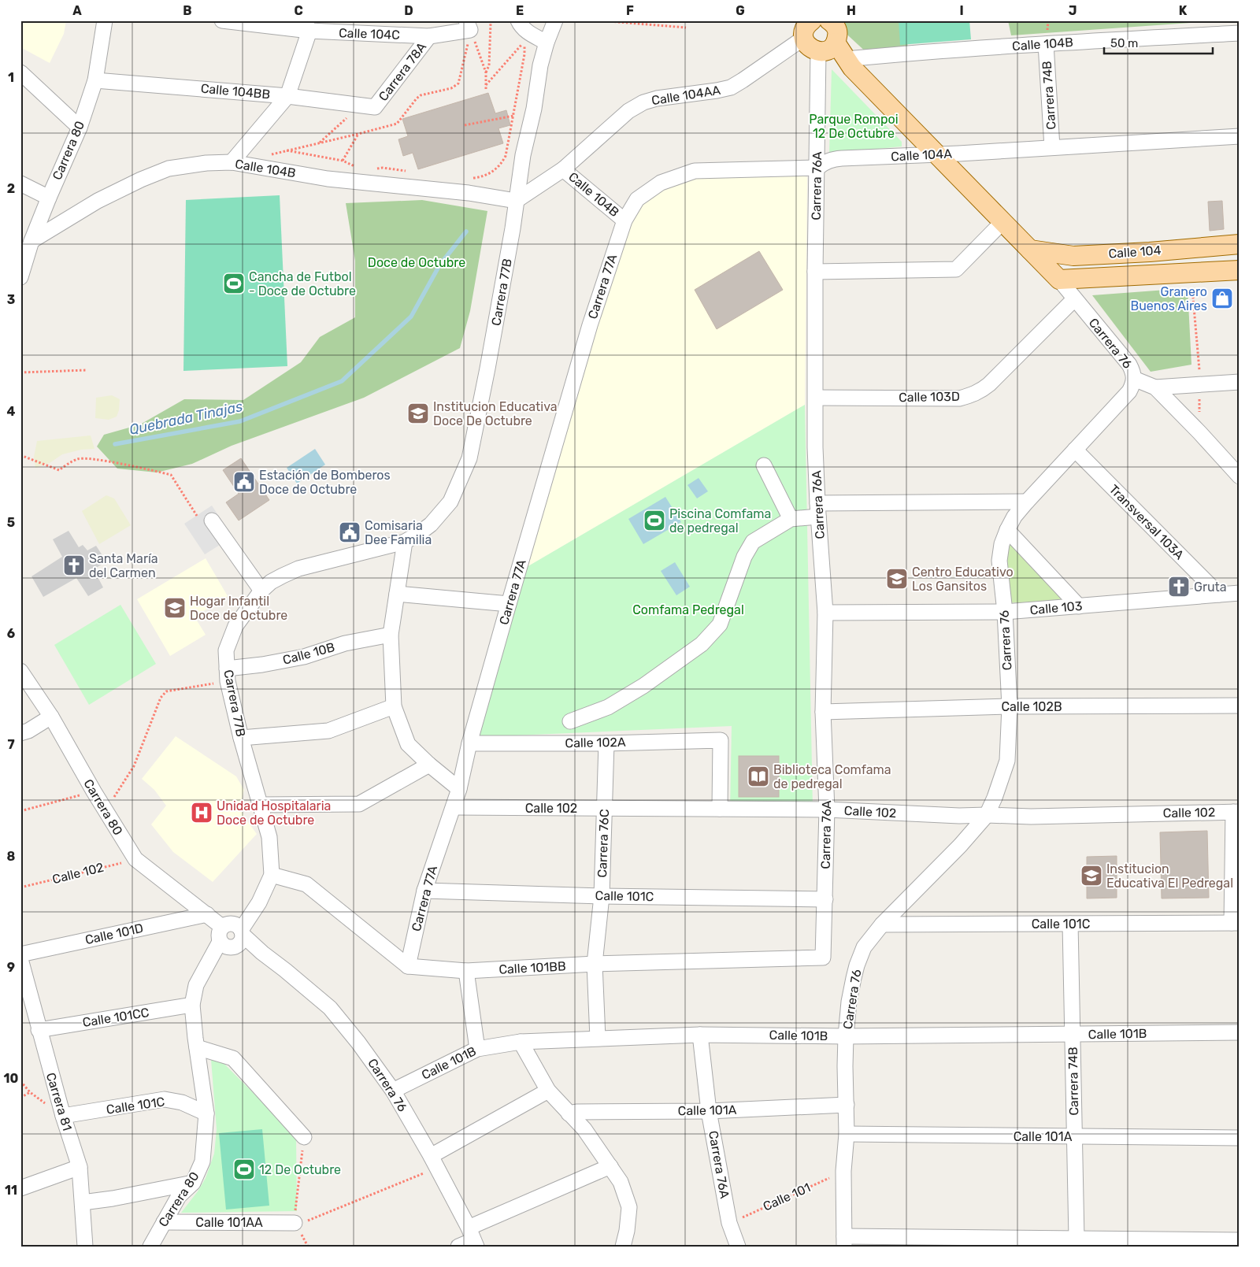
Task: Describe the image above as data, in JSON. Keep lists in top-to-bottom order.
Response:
{
  "streets": {
    "main road": ["Calle 104", "Carrera 76"],
    "street": [
      "Calle 104C",
      "Calle 104B",
      "Carrera 78A",
      "Calle 104BB",
      "Calle 104AA",
      "Carrera 74B",
      "Carrera 80",
      "Calle 104A",
      "Carrera 76A",
      "Carrera 77A",
      "Carrera 77B",
      "Calle 103D",
      "Transversal 103A",
      "Calle 103",
      "Calle 10B",
      "Calle 102B",
      "Calle 102A",
      "Calle 102",
      "Carrera 76C",
      "Calle 101C",
      "Calle 101D",
      "Calle 101BB",
      "Calle 101CC",
      "Calle 101B",
      "Carrera 81",
      "Calle 101A",
      "Calle 101AA"
    ],
    "path": ["Calle 101"]
  },
  "crossings": [
    ["Calle 104C", "Carrera 78A"],
    ["Calle 104B", "Calle 104AA"],
    ["Calle 104B", "Carrera 74B"],
    ["Calle 104B", "Carrera 80"],
    ["Calle 104B", "Calle 104A"],
    ["Calle 104B", "Carrera 77A"],
    ["Calle 104B", "Carrera 77B"],
    ["Calle 104B", "Carrera 76"],
    ["Carrera 78A", "Calle 104BB"],
    ["Calle 104BB", "Carrera 80"],
    ["Calle 104AA", "Carrera 77B"],
    ["Calle 104AA", "Carrera 76"],
    ["Carrera 74B", "Calle 104A"],
    ["Carrera 74B", "Calle 101C"],
    ["Carrera 74B", "Calle 101B"],
    ["Carrera 74B", "Calle 101A"],
    ["Carrera 80", "Carrera 77B"],
    ["Carrera 80", "Carrera 76"],
    ["Carrera 80", "Calle 102"],
    ["Carrera 80", "Calle 101C"],
    ["Carrera 80", "Calle 101D"],
    ["Carrera 80", "Calle 101CC"],
    ["Carrera 80", "Calle 101AA"],
    ["Calle 104A", "Carrera 76A"],
    ["Calle 104A", "Carrera 77A"],
    ["Calle 104A", "Carrera 76"],
    ["Carrera 76A", "Carrera 76"],
    ["Carrera 76A", "Calle 103D"],
    ["Carrera 76A", "Calle 103"],
    ["Carrera 76A", "Calle 102B"],
    ["Carrera 76A", "Calle 102"],
    ["Carrera 76A", "Calle 101C"],
    ["Carrera 76A", "Calle 101BB"],
    ["Carrera 76A", "Calle 101B"],
    ["Carrera 76A", "Calle 101A"],
    ["Carrera 76A", "Calle 101"],
    ["Calle 104", "Carrera 76"],
    ["Carrera 77A", "Calle 102A"],
    ["Carrera 77A", "Calle 102"],
    ["Carrera 77A", "Calle 101C"],
    ["Carrera 77A", "Calle 101BB"],
    ["Carrera 77B", "Carrera 76"],
    ["Carrera 77B", "Calle 10B"],
    ["Carrera 77B", "Calle 101D"],
    ["Carrera 76", "Calle 103D"],
    ["Carrera 76", "Transversal 103A"],
    ["Carrera 76", "Calle 103"],
    ["Carrera 76", "Calle 102B"],
    ["Carrera 76", "Calle 102"],
    ["Carrera 76", "Calle 101C"],
    ["Carrera 76", "Calle 101D"],
    ["Carrera 76", "Calle 101B"],
    ["Carrera 76", "Calle 101A"],
    ["Carrera 76", "Calle 101"],
    ["Transversal 103A", "Calle 103"],
    ["Calle 102A", "Calle 102"],
    ["Calle 102A", "Carrera 76C"],
    ["Calle 102", "Carrera 76C"],
    ["Carrera 76C", "Calle 101C"],
    ["Carrera 76C", "Calle 101BB"],
    ["Carrera 76C", "Calle 101B"],
    ["Calle 101C", "Carrera 81"],
    ["Calle 101CC", "Carrera 81"]
  ],
  "water": ["Quebrada Tinajas"],
  "parks": ["Parque Rompoi 12 De Octubre", "Doce de Octubre", "Comfama Pedregal"],
  "places": {
    "sports": ["Cancha de Futbol - Doce de Octubre", "Piscina Comfama de pedregal", "12 De Octubre"],
    "shop": ["Granero Buenos Aires"],
    "school or university": [
      "Institucion Educativa Doce De Octubre",
      "Centro Educativo Los Gansitos",
      "Hogar Infantil Doce de Octubre",
      "Institucion Educativa El Pedregal"
    ],
    "public building": ["Estación de Bomberos Doce de Octubre", "Comisaria Dee Familia"],
    "church": ["Santa María del Carmen", "Gruta"],
    "library": ["Biblioteca Comfama de pedregal"],
    "hospital": ["Unidad Hospitalaria Doce de Octubre"]
  },
  "scale_bar": "50 m",
  "grid": {
    "columns": [
      "A",
      "B",
      "C",
      "D",
      "E",
      "F",
      "G",
      "H",
      "I",
      "J",
      "K"
    ],
    "rows": [
      "1",
      "2",
      "3",
      "4",
      "5",
      "6",
      "7",
      "8",
      "9",
      "10",
      "11"
    ]
  }
}
